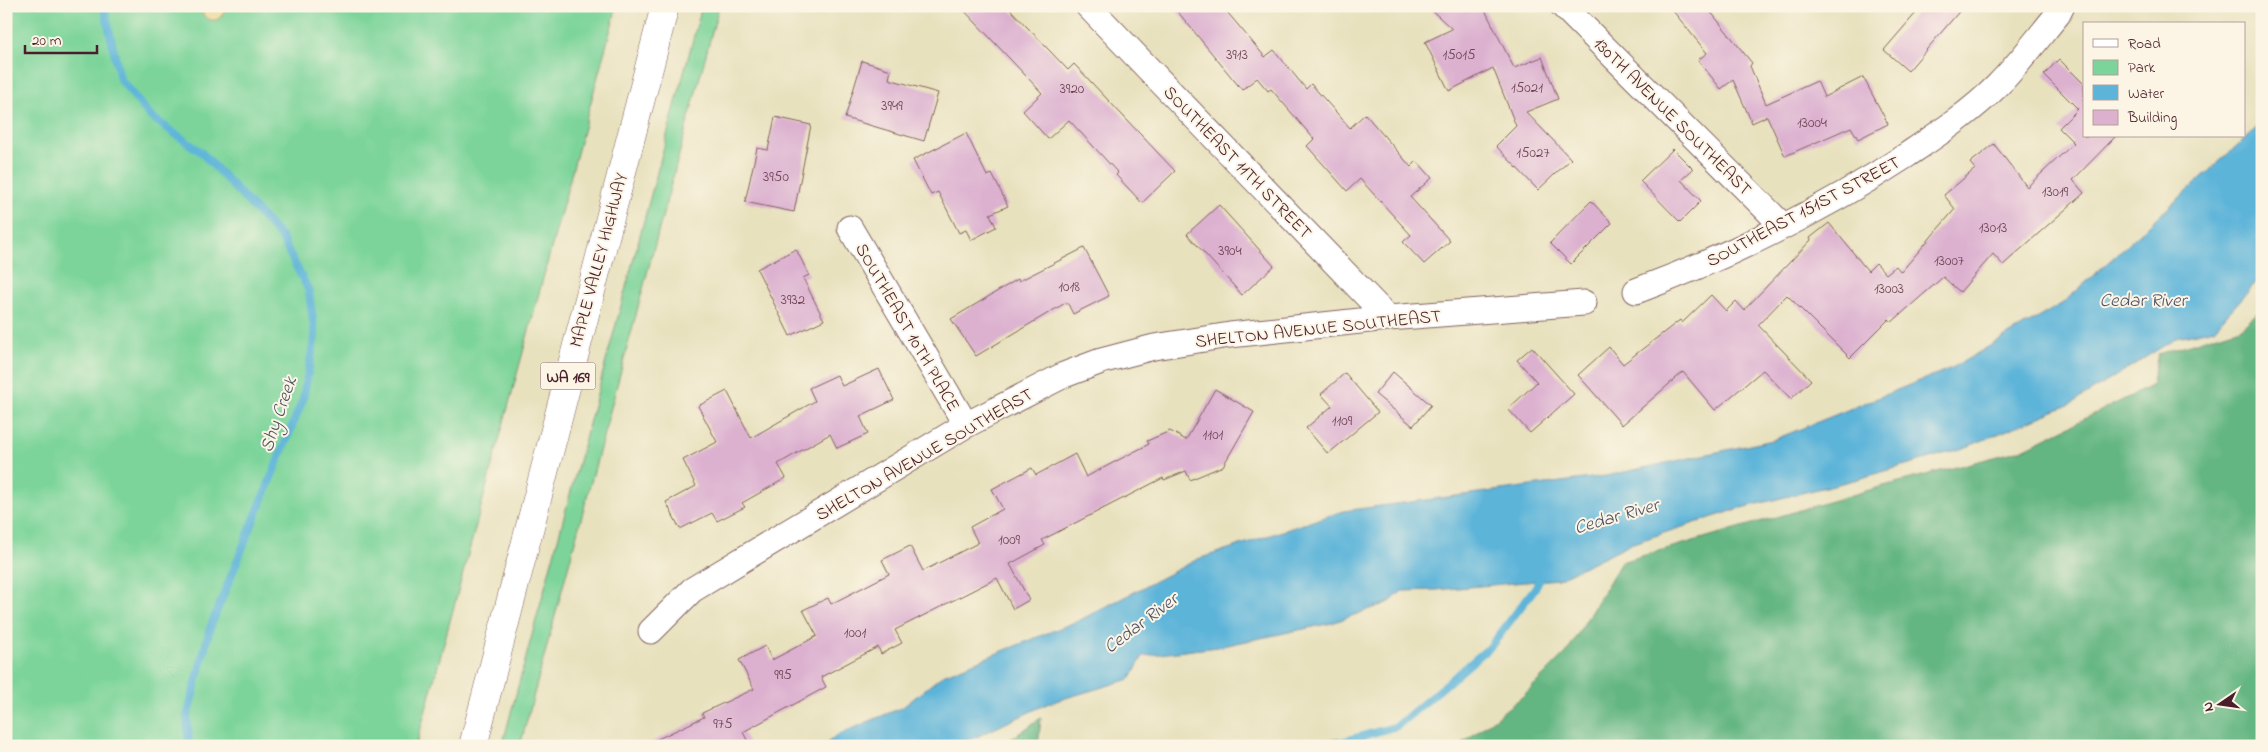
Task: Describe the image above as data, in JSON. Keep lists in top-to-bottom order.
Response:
{
  "streets": {
    "main road": ["MAPLE VALLEY HIGHWAY", "WA 169"],
    "street": [
      "130TH AVENUE SOUTHEAST",
      "SOUTHEAST 11TH STREET",
      "SOUTHEAST 151ST STREET",
      "SOUTHEAST 10TH PLACE",
      "SHELTON AVENUE SOUTHEAST"
    ]
  },
  "crossings": [
    ["130TH AVENUE SOUTHEAST", "SOUTHEAST 151ST STREET"],
    ["SOUTHEAST 11TH STREET", "SHELTON AVENUE SOUTHEAST"],
    ["SOUTHEAST 10TH PLACE", "SHELTON AVENUE SOUTHEAST"]
  ],
  "water": ["Cedar River", "Shy Creek"],
  "house_numbers": [
    "3913",
    "15015",
    "15021",
    "3920",
    "3949",
    "13004",
    "15027",
    "3950",
    "13019",
    "13013",
    "3904",
    "13007",
    "1018",
    "13003",
    "3932",
    "1109",
    "1101",
    "1009",
    "1001",
    "995",
    "975"
  ],
  "legend": [
    "Road",
    "Park",
    "Water",
    "Building"
  ],
  "scale_bar": "20 m",
  "north": "left"
}
